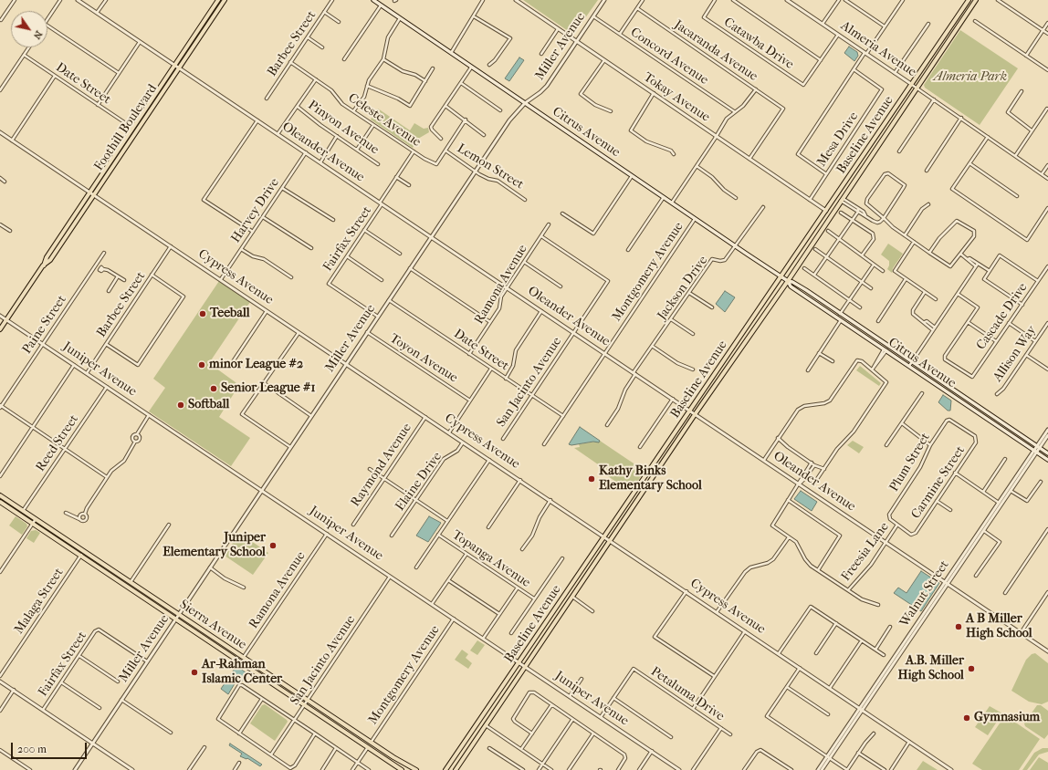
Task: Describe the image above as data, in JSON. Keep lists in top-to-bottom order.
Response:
{
  "streets": {
    "main road": [
      "Foothill Boulevard",
      "Citrus Avenue",
      "Baseline Avenue",
      "Sierra Avenue"
    ],
    "street": [
      "Barbee Street",
      "Catawba Drive",
      "Miller Avenue",
      "Almeria Avenue",
      "Jacaranda Avenue",
      "Concord Avenue",
      "Date Street",
      "Tokay Avenue",
      "Celeste Avenue",
      "Pinyon Avenue",
      "Mesa Drive",
      "Oleander Avenue",
      "Lemon Street",
      "Harvey Drive",
      "Fairfax Street",
      "Montgomery Avenue",
      "Cypress Avenue",
      "Ramona Avenue",
      "Jackson Drive",
      "Cascade Drive",
      "Paine Street",
      "Allison Way",
      "Toyon Avenue",
      "Juniper Avenue",
      "San Jacinto Avenue",
      "Reed Street",
      "Plum Street",
      "Raymond Avenue",
      "Elaine Drive",
      "Carmine Street",
      "Freesia Lane",
      "Topanga Avenue",
      "Walnut Street",
      "Malaga Street",
      "Petaluma Drive"
    ]
  },
  "crossings": [
    ["Barbee Street", "Celeste Avenue"],
    ["Barbee Street", "Cypress Avenue"],
    ["Barbee Street", "Juniper Avenue"],
    ["Miller Avenue", "Concord Avenue"],
    ["Miller Avenue", "Date Street"],
    ["Miller Avenue", "Tokay Avenue"],
    ["Miller Avenue", "Citrus Avenue"],
    ["Miller Avenue", "Oleander Avenue"],
    ["Miller Avenue", "Lemon Street"],
    ["Miller Avenue", "Fairfax Street"],
    ["Miller Avenue", "Cypress Avenue"],
    ["Miller Avenue", "Toyon Avenue"],
    ["Miller Avenue", "Juniper Avenue"],
    ["Miller Avenue", "Sierra Avenue"],
    ["Almeria Avenue", "Baseline Avenue"],
    ["Jacaranda Avenue", "Tokay Avenue"],
    ["Date Street", "Foothill Boulevard"],
    ["Date Street", "Montgomery Avenue"],
    ["Date Street", "Ramona Avenue"],
    ["Date Street", "San Jacinto Avenue"],
    ["Tokay Avenue", "Baseline Avenue"],
    ["Tokay Avenue", "Mesa Drive"],
    ["Celeste Avenue", "Lemon Street"],
    ["Celeste Avenue", "Fairfax Street"],
    ["Foothill Boulevard", "Oleander Avenue"],
    ["Foothill Boulevard", "Cypress Avenue"],
    ["Foothill Boulevard", "Juniper Avenue"],
    ["Citrus Avenue", "Baseline Avenue"],
    ["Citrus Avenue", "Montgomery Avenue"],
    ["Citrus Avenue", "Jackson Drive"],
    ["Citrus Avenue", "Walnut Street"],
    ["Baseline Avenue", "Oleander Avenue"],
    ["Baseline Avenue", "Cypress Avenue"],
    ["Baseline Avenue", "Juniper Avenue"],
    ["Oleander Avenue", "Harvey Drive"],
    ["Oleander Avenue", "Fairfax Street"],
    ["Oleander Avenue", "Montgomery Avenue"],
    ["Oleander Avenue", "Ramona Avenue"],
    ["Oleander Avenue", "Jackson Drive"],
    ["Oleander Avenue", "San Jacinto Avenue"],
    ["Oleander Avenue", "Freesia Lane"],
    ["Oleander Avenue", "Walnut Street"],
    ["Harvey Drive", "Cypress Avenue"],
    ["Montgomery Avenue", "Juniper Avenue"],
    ["Montgomery Avenue", "Sierra Avenue"],
    ["Cypress Avenue", "Raymond Avenue"],
    ["Cypress Avenue", "Elaine Drive"],
    ["Cypress Avenue", "Walnut Street"],
    ["Ramona Avenue", "Juniper Avenue"],
    ["Ramona Avenue", "San Jacinto Avenue"],
    ["Ramona Avenue", "Sierra Avenue"],
    ["Paine Street", "Juniper Avenue"],
    ["Juniper Avenue", "San Jacinto Avenue"],
    ["Juniper Avenue", "Reed Street"],
    ["San Jacinto Avenue", "Sierra Avenue"],
    ["Reed Street", "Sierra Avenue"],
    ["Plum Street", "Carmine Street"],
    ["Plum Street", "Freesia Lane"],
    ["Carmine Street", "Freesia Lane"],
    ["Malaga Street", "Sierra Avenue"]
  ],
  "parks": ["Almeria Park"],
  "places": [
    "Teeball",
    "minor League #2",
    "Senior League #1",
    "Softball",
    "Kathy Binks Elementary School",
    "Juniper Elementary School",
    "A B Miller High School",
    "A.B. Miller High School",
    "Ar-Rahman Islamic Center",
    "Gymnasium"
  ],
  "scale_bar": "200 m",
  "north": "bottom right"
}
